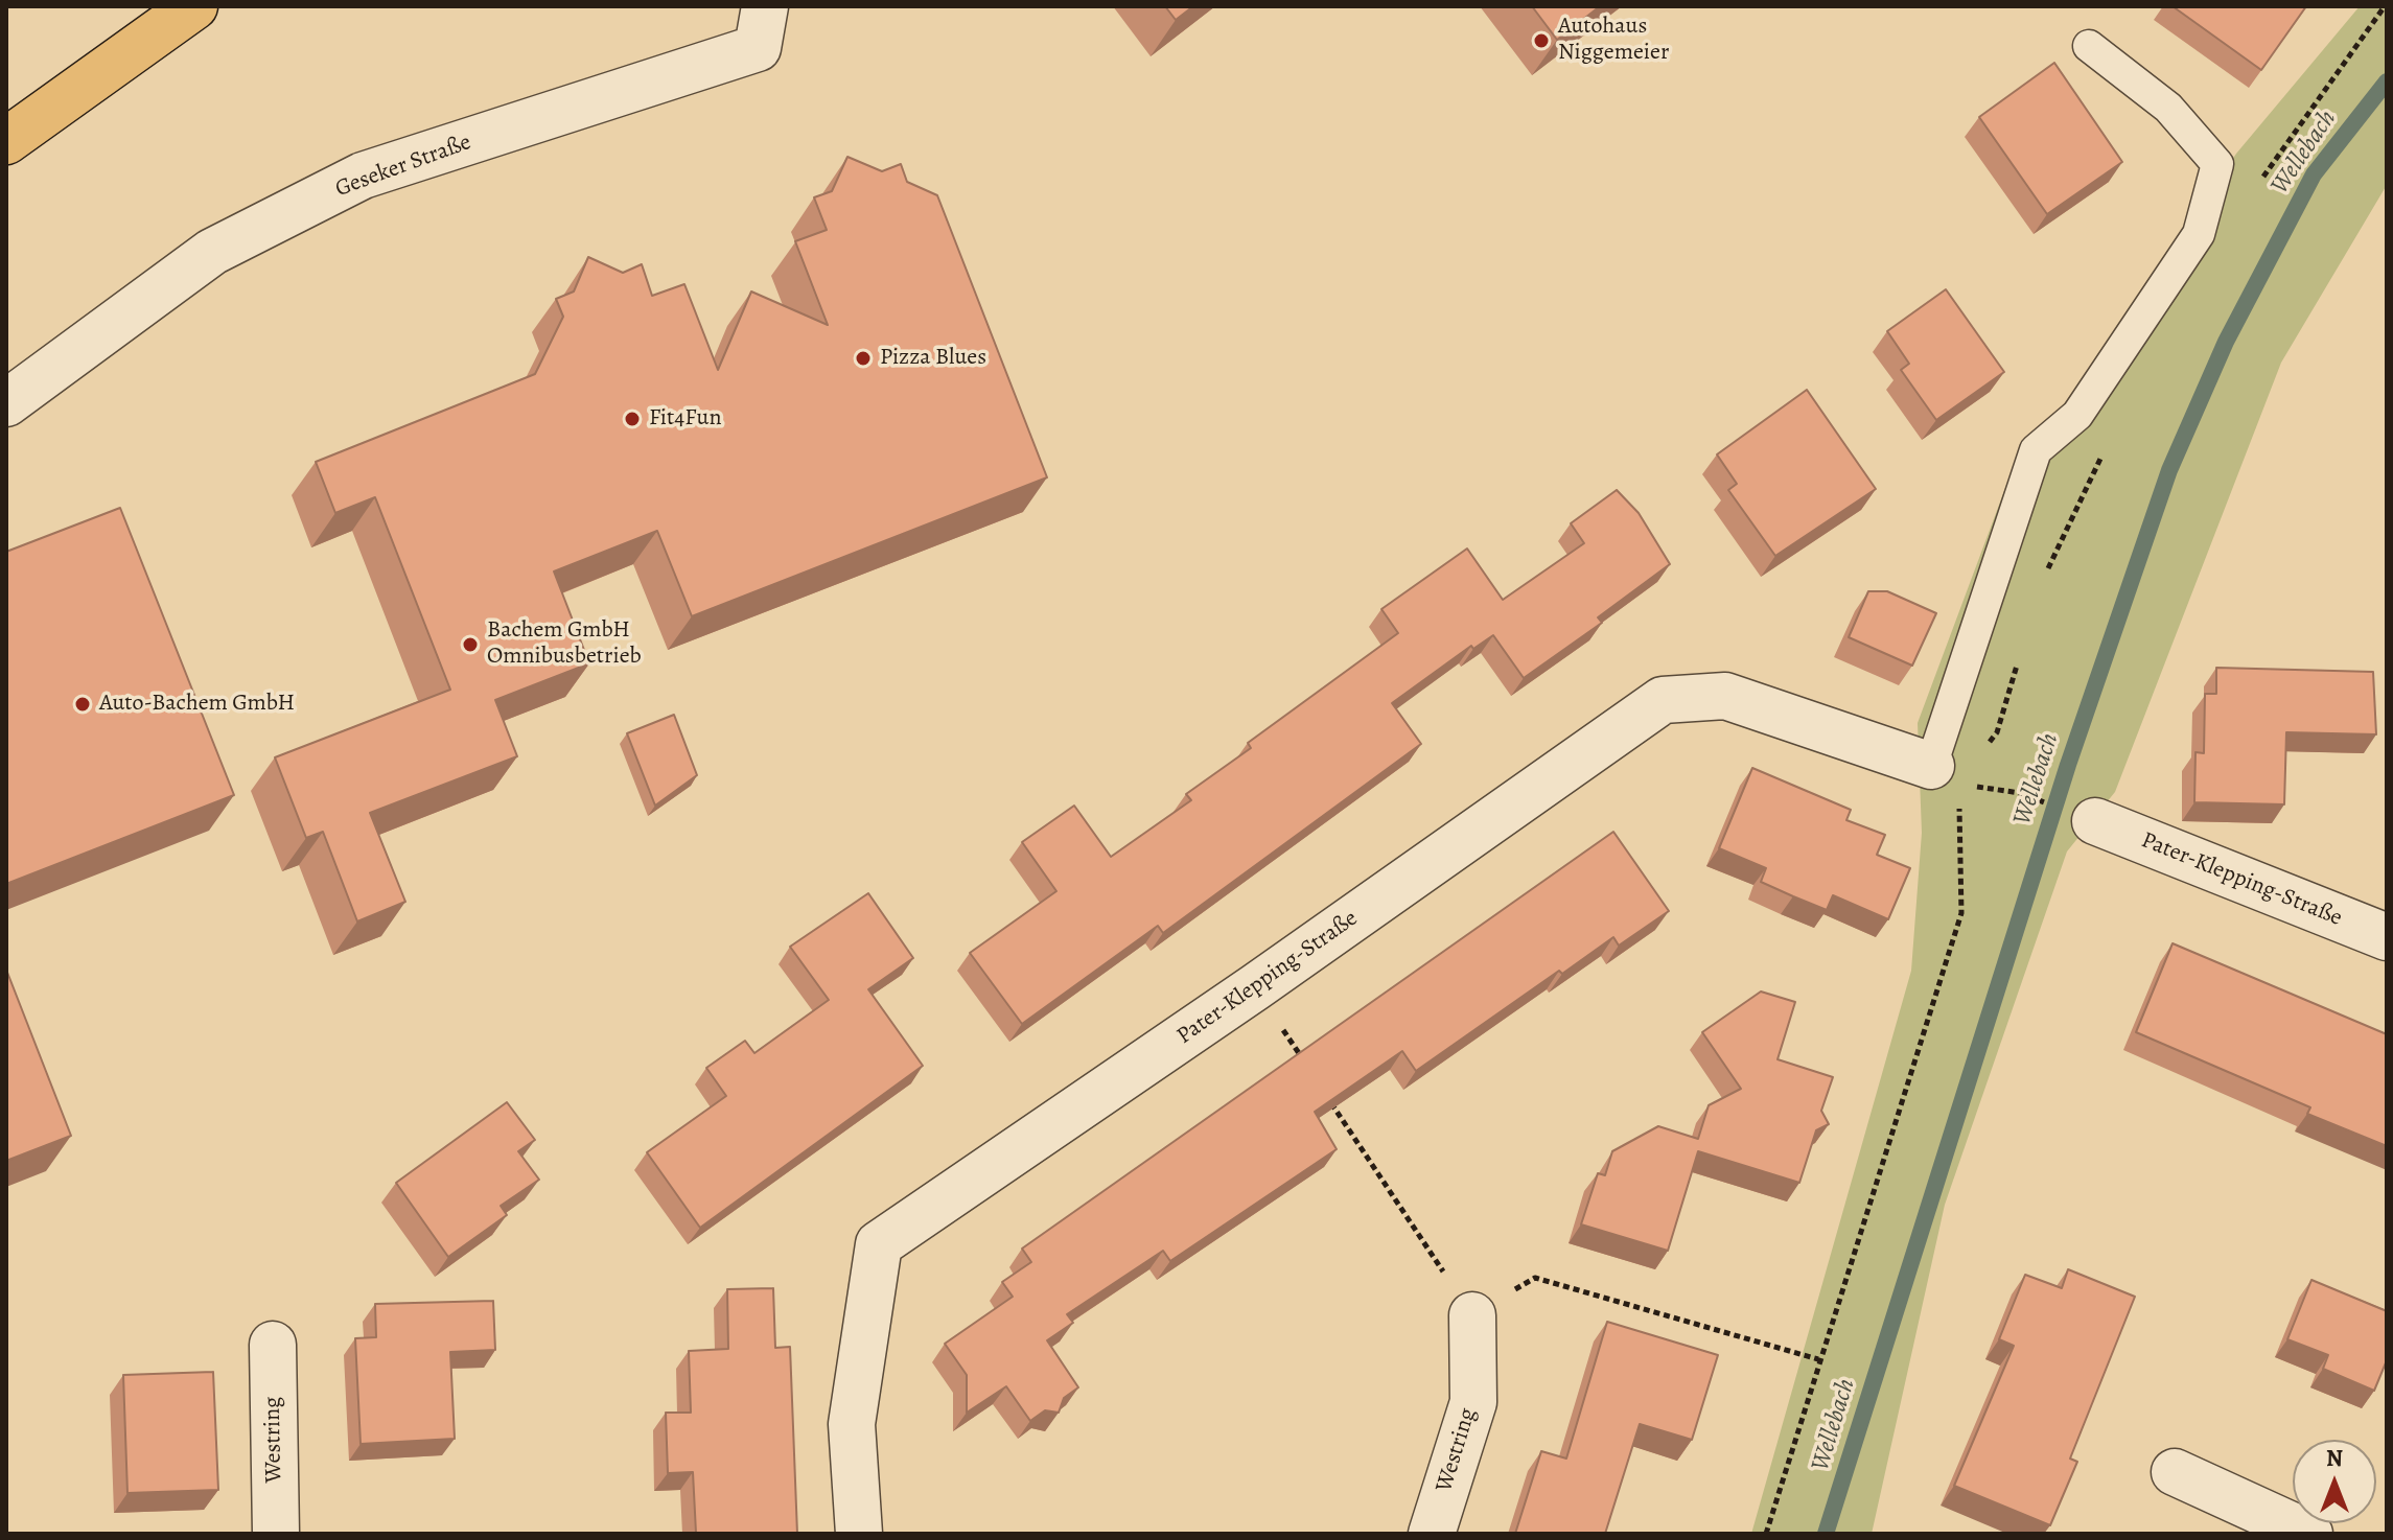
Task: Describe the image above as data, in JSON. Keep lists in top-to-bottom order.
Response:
{
  "streets": {
    "street": ["Geseker Straße", "Pater-Klepping-Straße", "Westring"]
  },
  "water": ["Wellebach"],
  "places": [
    "Autohaus Niggemeier",
    "Pizza Blues",
    "Fit4Fun",
    "Bachem GmbH Omnibusbetrieb",
    "Auto-Bachem GmbH"
  ],
  "north": "top"
}
